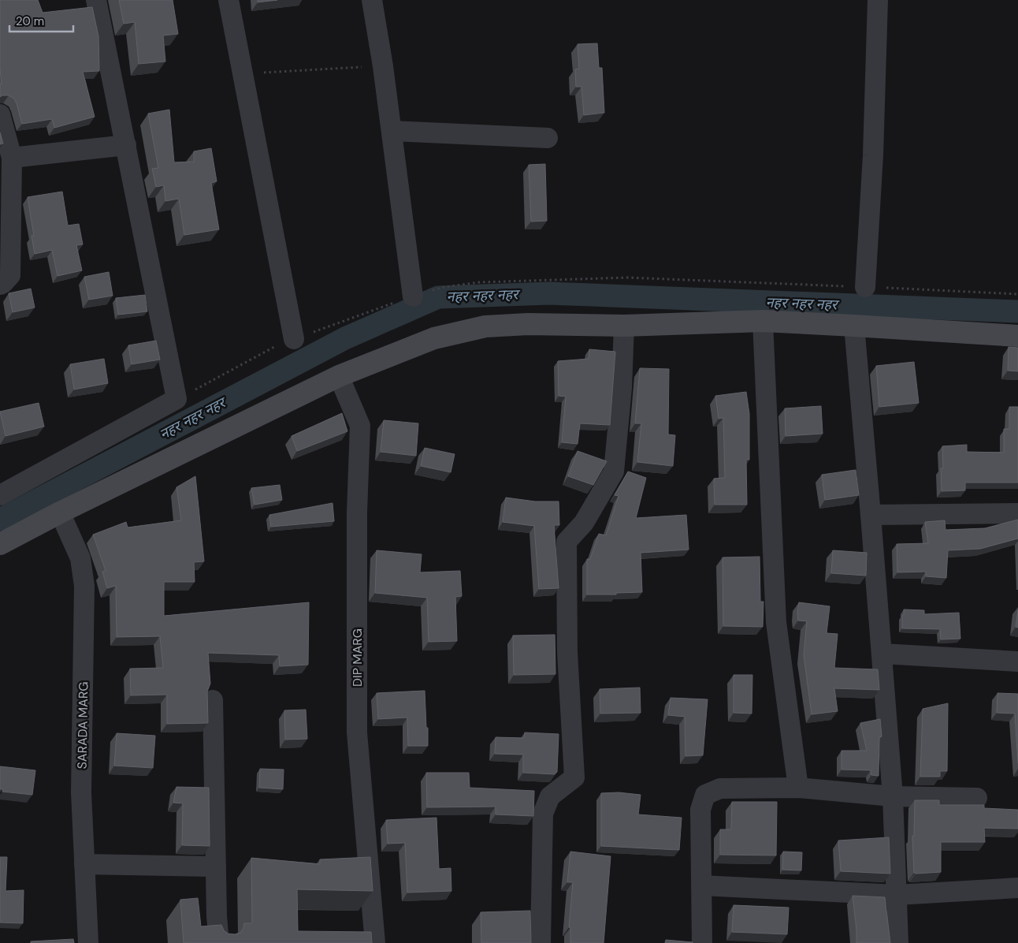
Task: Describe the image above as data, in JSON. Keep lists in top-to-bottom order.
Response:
{
  "streets": {
    "street": ["DIP MARG", "SARADA MARG"]
  },
  "water": ["नहर नहर नहर"],
  "scale_bar": "20 m"
}
